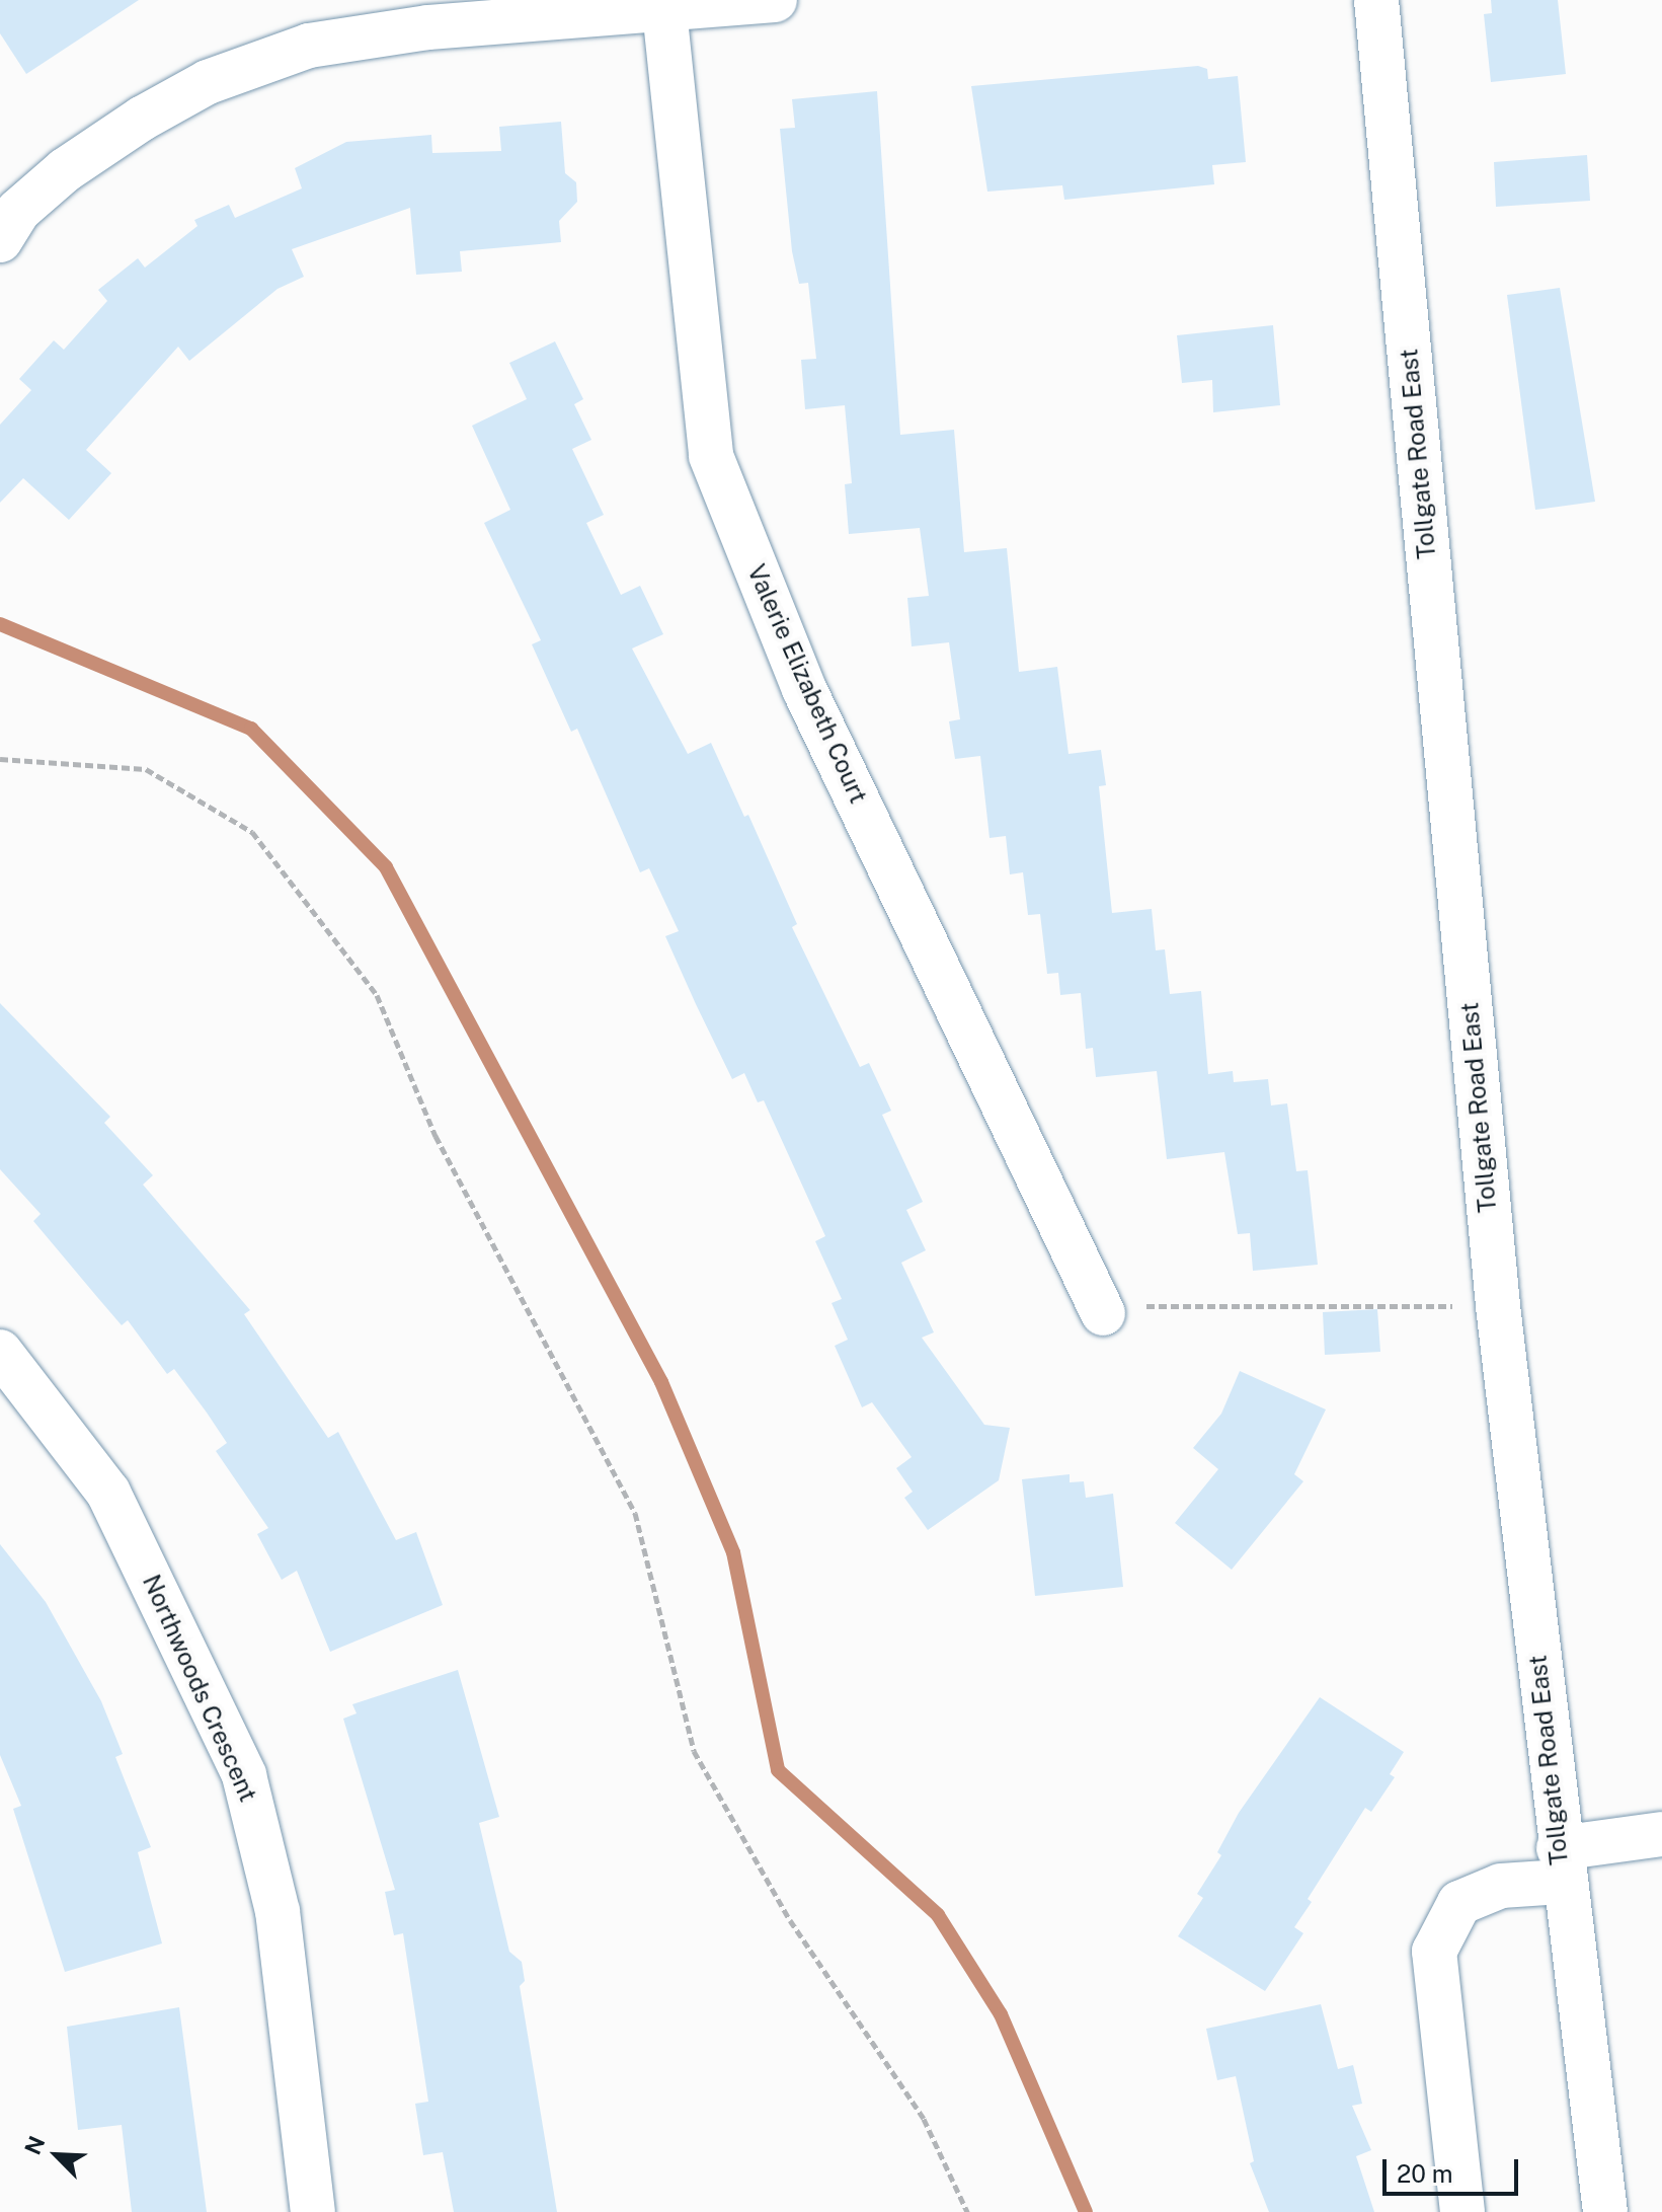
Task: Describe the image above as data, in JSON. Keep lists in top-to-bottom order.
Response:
{
  "streets": {
    "street": ["Tollgate Road East", "Valerie Elizabeth Court", "Northwoods Crescent"]
  },
  "scale_bar": "20 m",
  "north": "top left"
}
